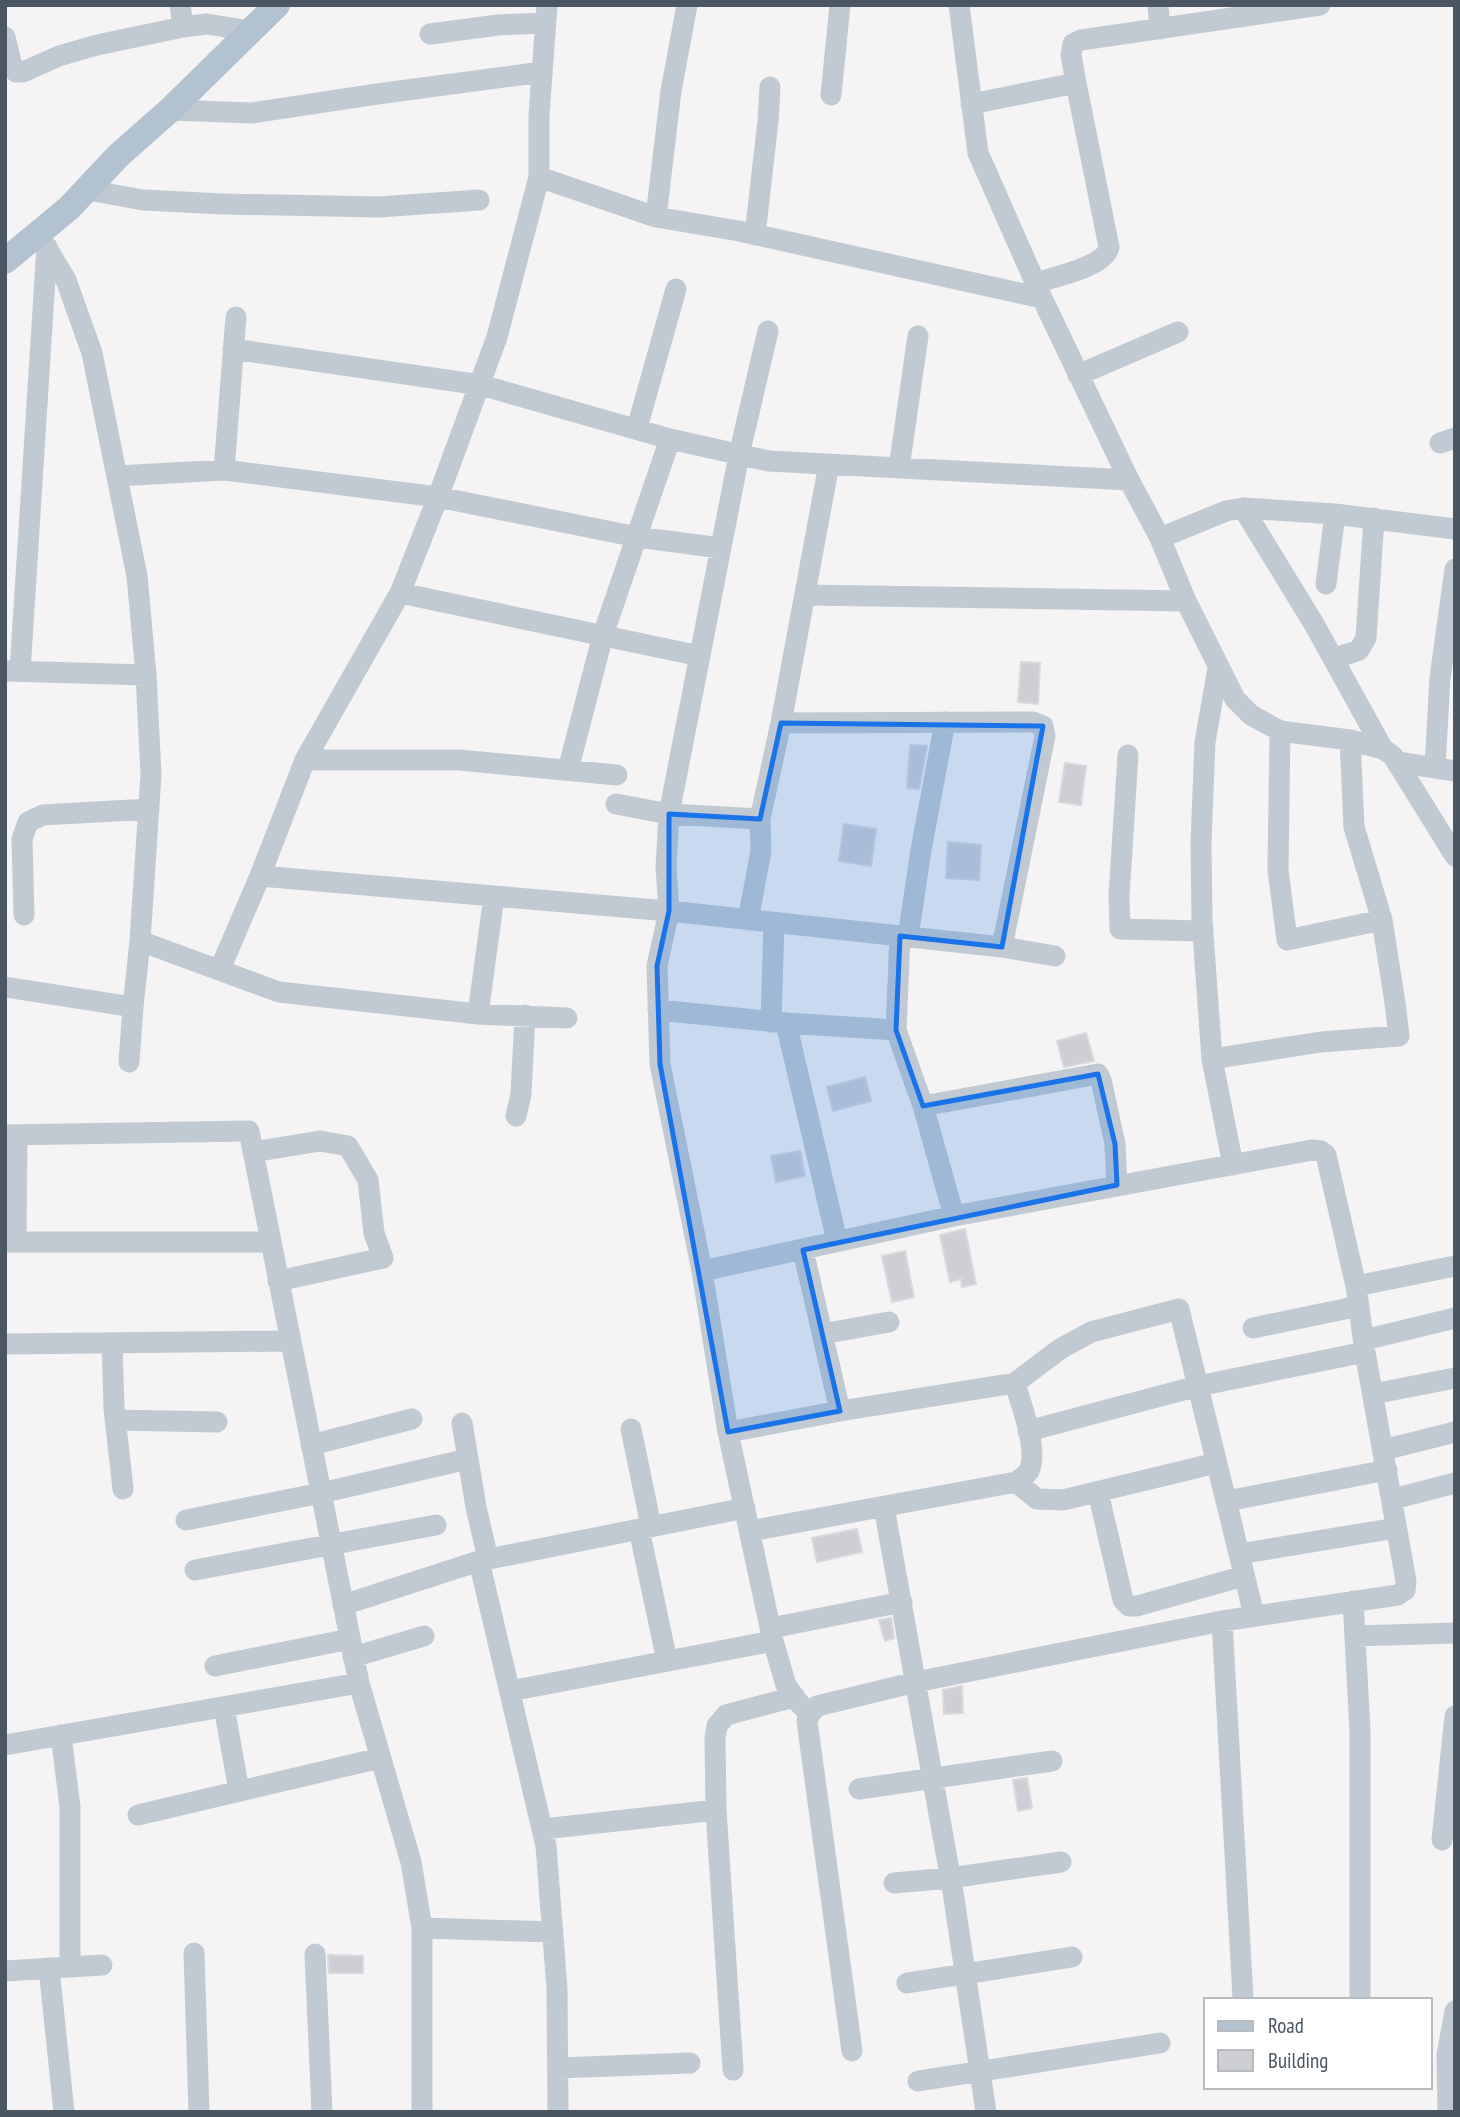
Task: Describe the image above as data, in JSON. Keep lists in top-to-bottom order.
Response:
{
  "legend": ["Road", "Building"]
}
